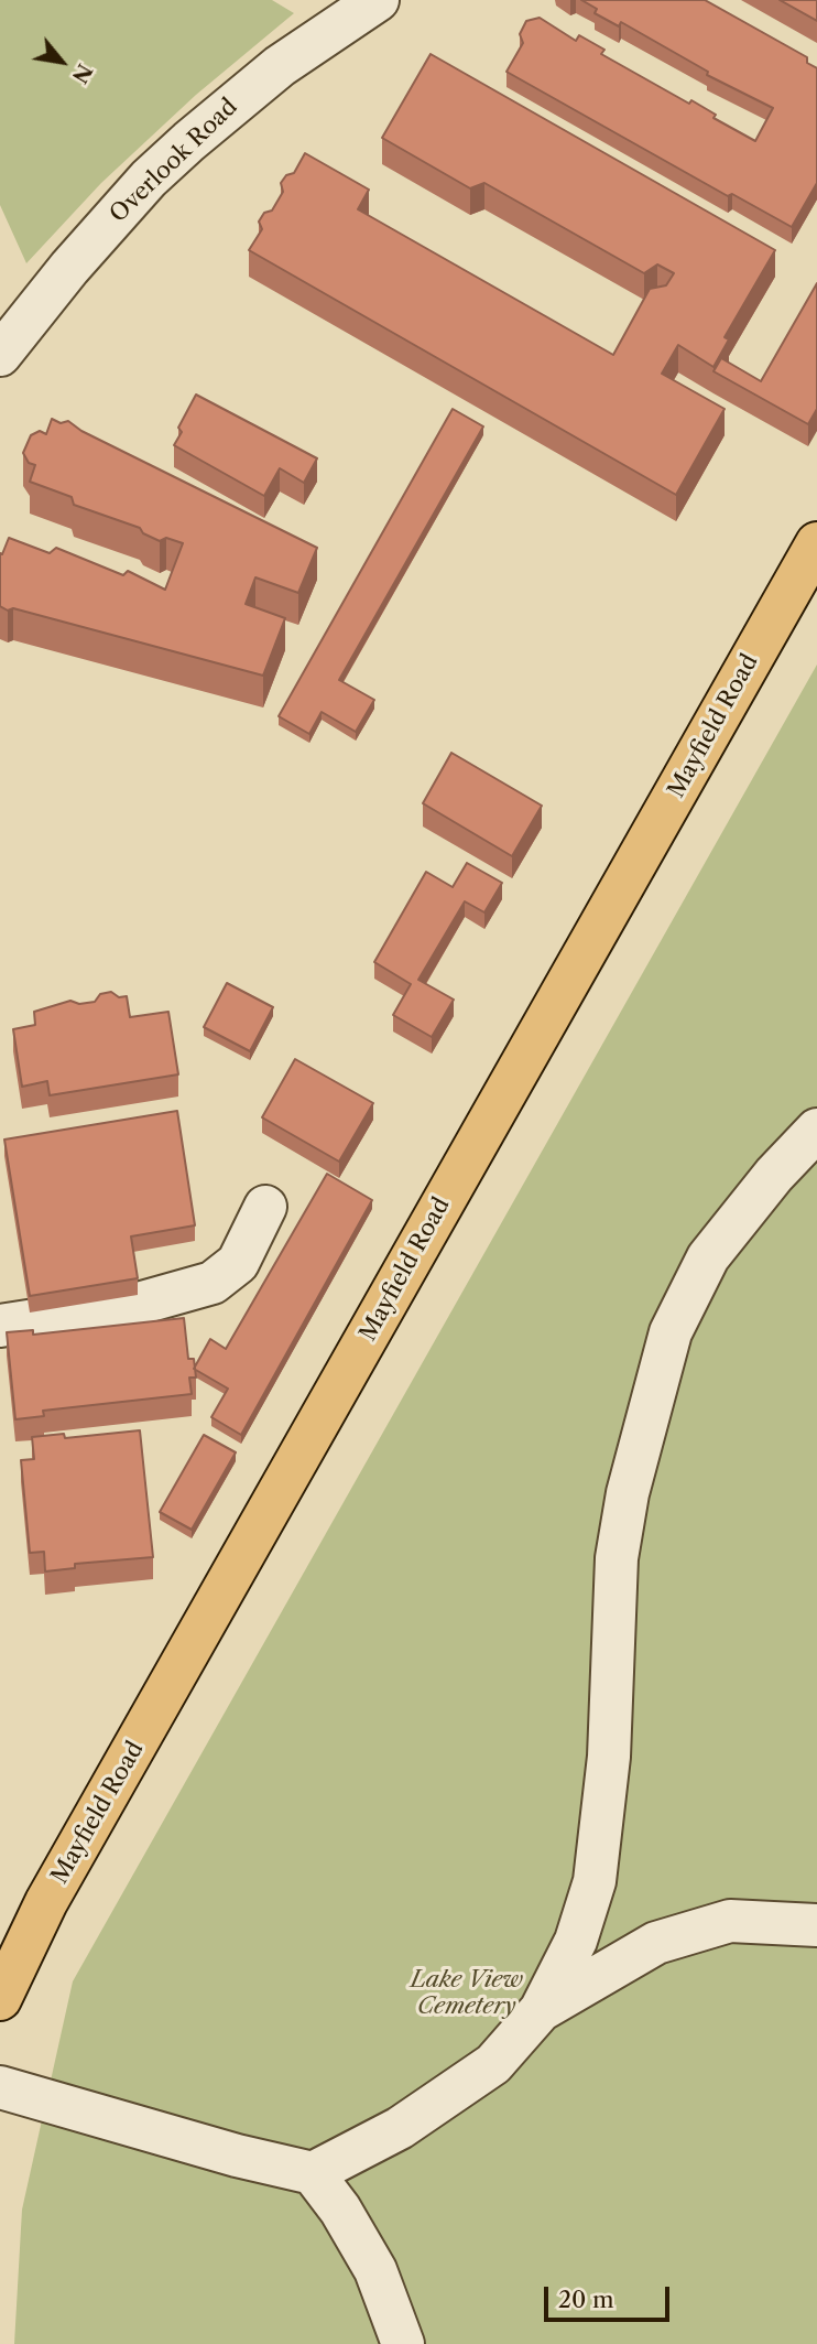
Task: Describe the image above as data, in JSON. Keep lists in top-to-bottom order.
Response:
{
  "streets": {
    "main road": ["Mayfield Road"],
    "street": ["Overlook Road"]
  },
  "parks": ["Lake View Cemetery"],
  "scale_bar": "20 m",
  "north": "bottom right"
}
